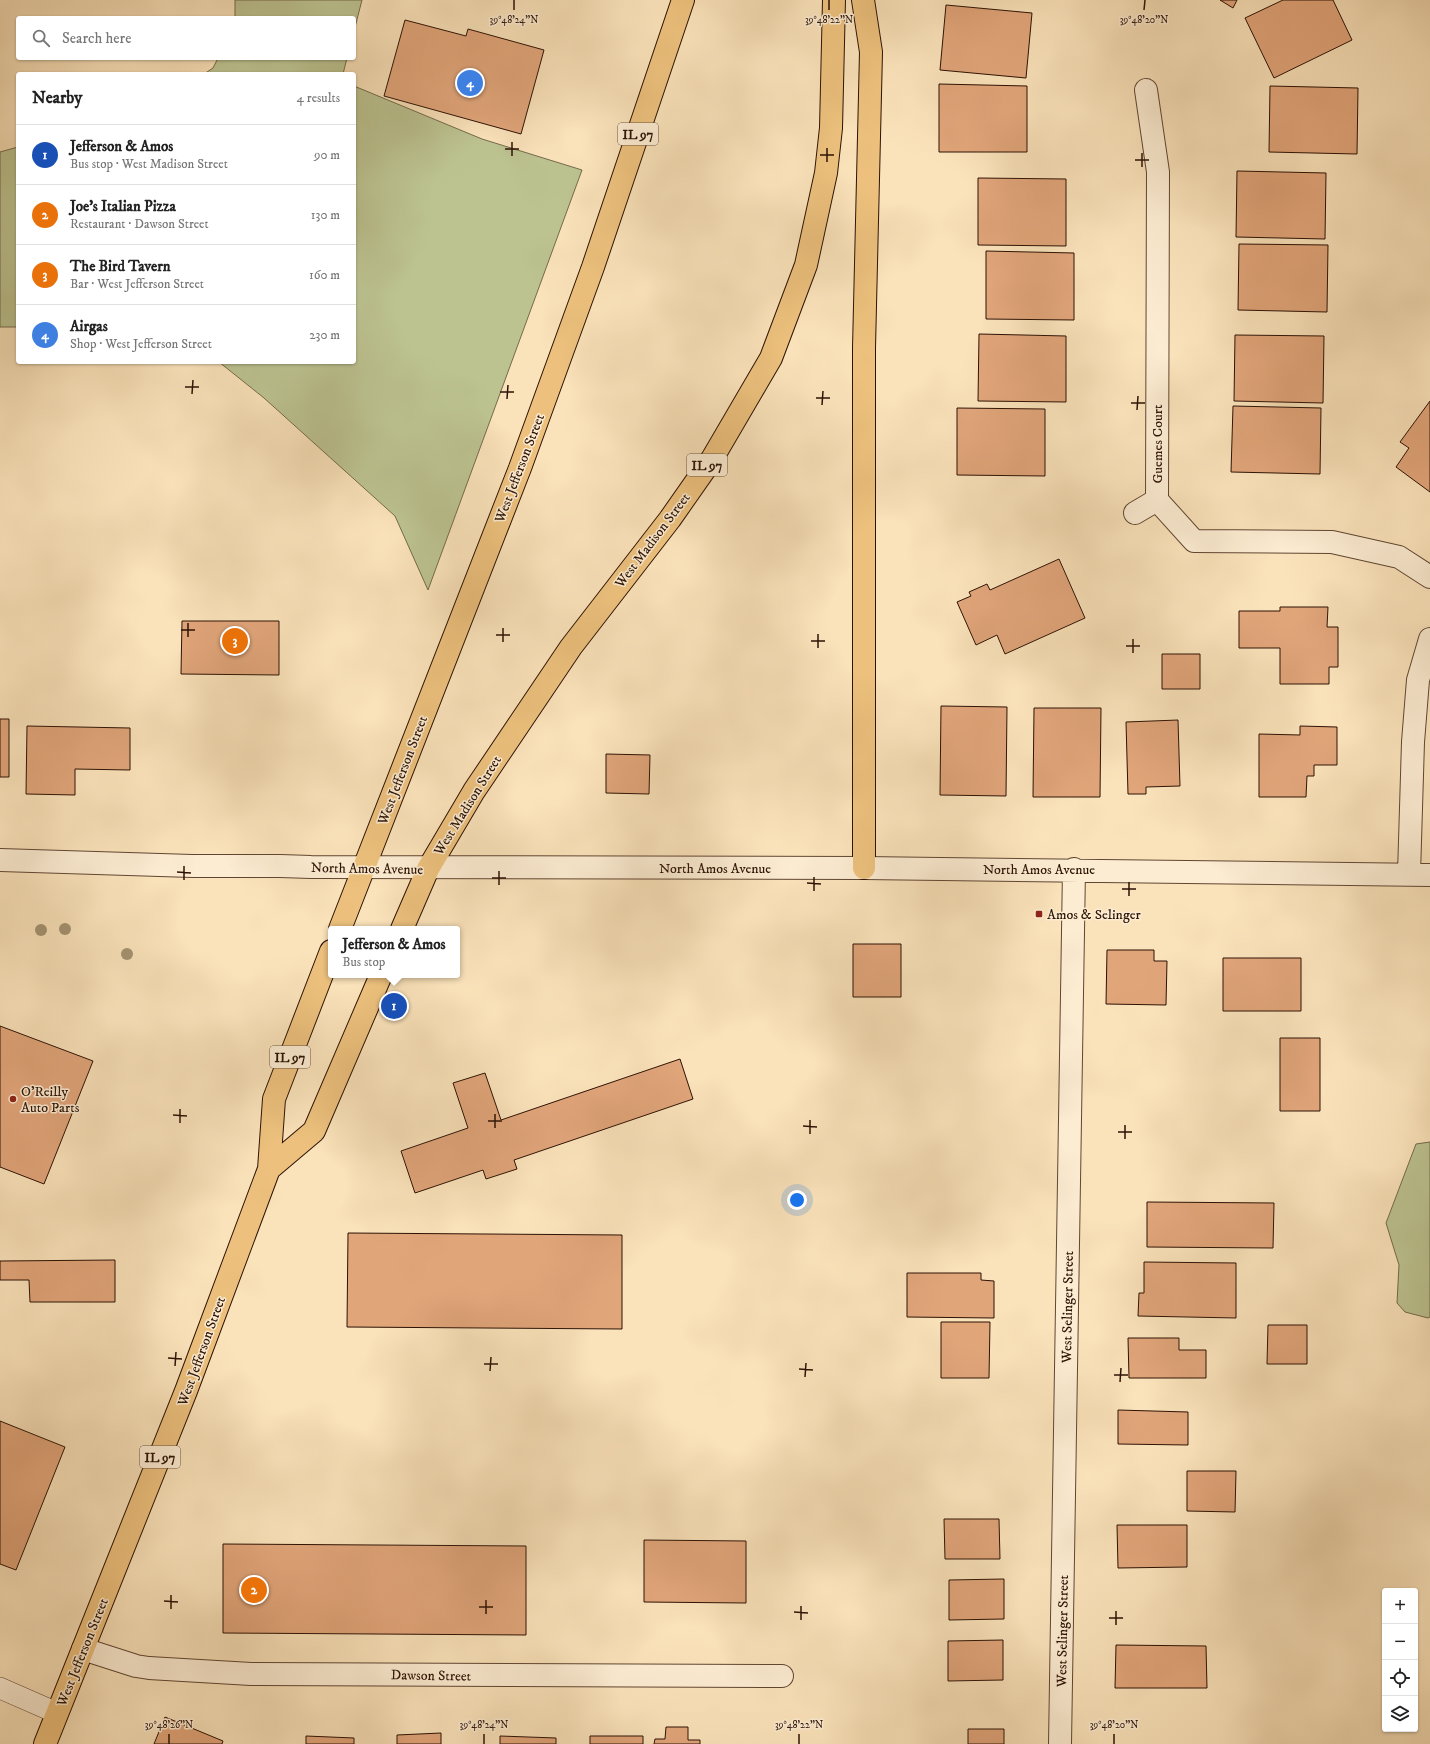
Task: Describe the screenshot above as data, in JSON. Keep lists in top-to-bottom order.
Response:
{
  "streets": {
    "main road": ["IL 97", "West Jefferson Street", "West Madison Street"],
    "street": [
      "Guemes Court",
      "North Amos Avenue",
      "West Selinger Street",
      "Dawson Street"
    ]
  },
  "crossings": [
    ["IL 97", "West Jefferson Street"],
    ["West Jefferson Street", "North Amos Avenue"],
    ["West Jefferson Street", "Dawson Street"],
    ["West Madison Street", "North Amos Avenue"],
    ["North Amos Avenue", "West Selinger Street"]
  ],
  "places": {
    "transit": ["Amos & Selinger"],
    "other": ["O'Reilly Auto Parts"]
  },
  "page": {
    "search": "Search here",
    "pins": [
      "4",
      "3",
      "1",
      "2"
    ],
    "heading": ["Nearby", "4 results"],
    "list": [
      {
        "mark": "1",
        "name": "Jefferson & Amos",
        "note": "Bus stop · West Madison Street",
        "value": "90 m"
      },
      {
        "mark": "2",
        "name": "Joe's Italian Pizza",
        "note": "Restaurant · Dawson Street",
        "value": "130 m"
      },
      {
        "mark": "3",
        "name": "The Bird Tavern",
        "note": "Bar · West Jefferson Street",
        "value": "160 m"
      },
      {
        "mark": "4",
        "name": "Airgas",
        "note": "Shop · West Jefferson Street",
        "value": "230 m"
      }
    ],
    "popup": ["Jefferson & Amos", "Bus stop"],
    "map_buttons": ["+", "−"]
  },
  "coordinates": [
    "39°48'24\"N",
    "39°48'22\"N",
    "39°48'20\"N",
    "39°48'26\"N"
  ]
}
